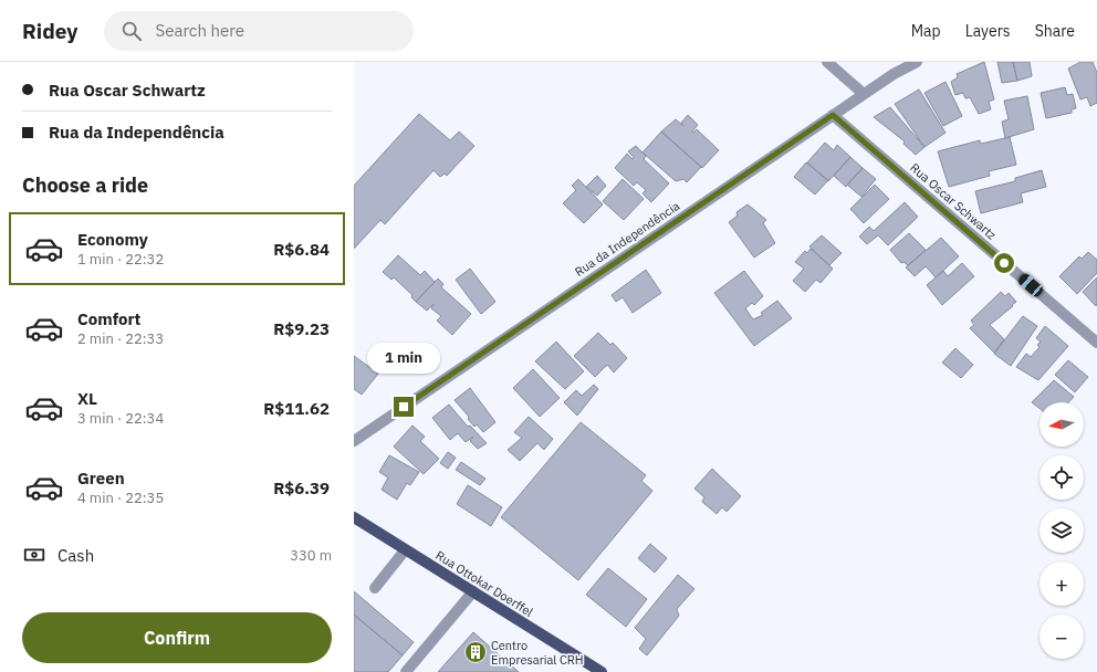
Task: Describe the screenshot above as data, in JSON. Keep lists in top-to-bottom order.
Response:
{
  "streets": {
    "main road": ["Rua Ottokar Doerffel"],
    "street": ["Rua Oscar Schwartz", "Rua da Independência"]
  },
  "crossings": [
    ["Rua Oscar Schwartz", "Rua da Independência"]
  ],
  "places": {
    "building": ["Centro Empresarial CRH"]
  },
  "north": "left",
  "page": {
    "header": "Ridey",
    "search": "Search here",
    "nav": ["Map", "Layers", "Share"],
    "banner": ["Rua Oscar Schwartz", "Rua da Independência"],
    "heading": "Choose a ride",
    "list": [
      {
        "name": "Economy",
        "note": "1 min · 22:32",
        "value": "R$6.84"
      },
      {
        "name": "Comfort",
        "note": "2 min · 22:33",
        "value": "R$9.23"
      },
      {
        "name": "XL",
        "note": "3 min · 22:34",
        "value": "R$11.62"
      },
      {
        "name": "Green",
        "note": "4 min · 22:35",
        "value": "R$6.39"
      }
    ],
    "bubble": "1 min",
    "map_buttons": ["+", "−"],
    "pay": ["Cash", "330 m"],
    "buttons": "Confirm"
  }
}
